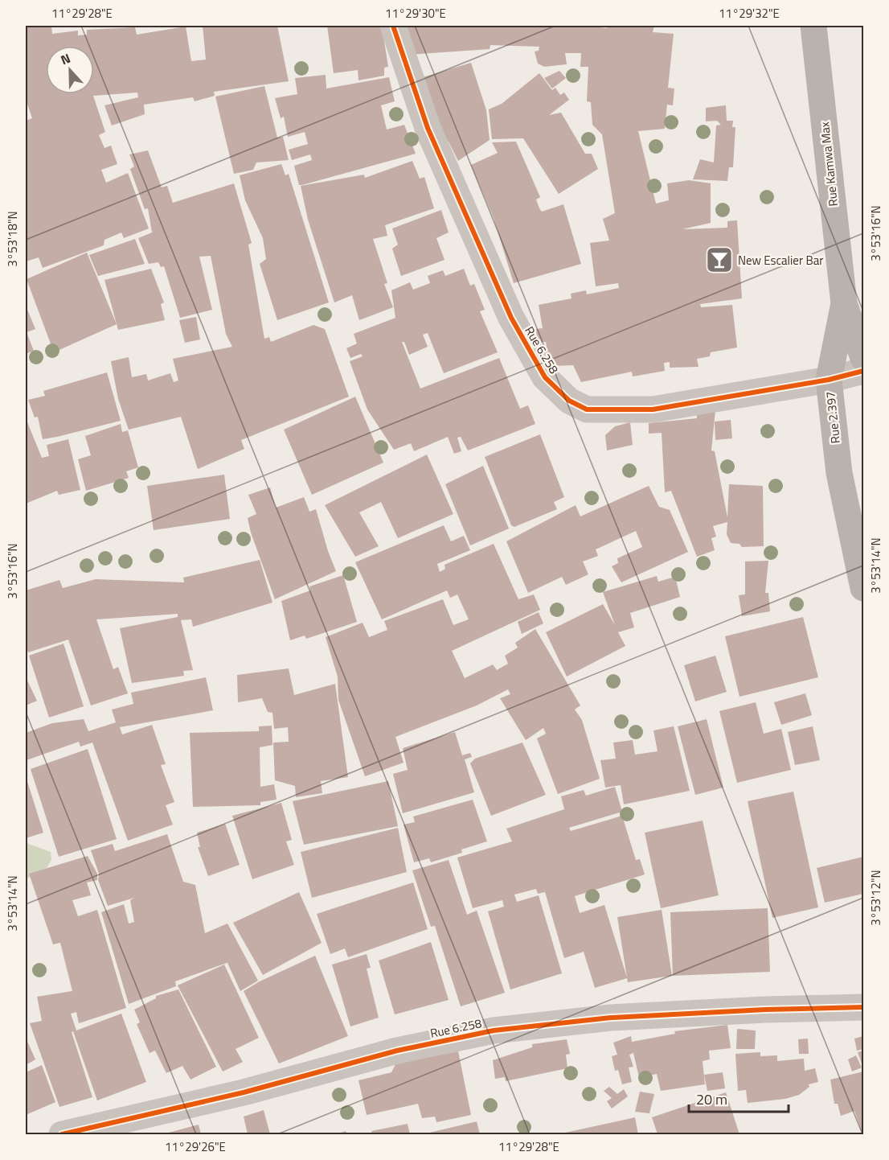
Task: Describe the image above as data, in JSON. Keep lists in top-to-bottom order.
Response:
{
  "streets": {
    "main road": ["Rue Kamwa Max", "Rue 2.397"],
    "street": ["Rue 6.258"]
  },
  "crossings": [
    ["Rue Kamwa Max", "Rue 2.397"],
    ["Rue 6.258", "Rue 2.397"]
  ],
  "places": {
    "bar": ["New Escalier Bar"]
  },
  "scale_bar": "20 m",
  "north": "top",
  "coordinates": [
    "11°29'28\"E",
    "11°29'30\"E",
    "11°29'32\"E",
    "3°53'16\"N",
    "3°53'18\"N",
    "3°53'14\"N",
    "3°53'12\"N",
    "11°29'26\"E"
  ]
}
